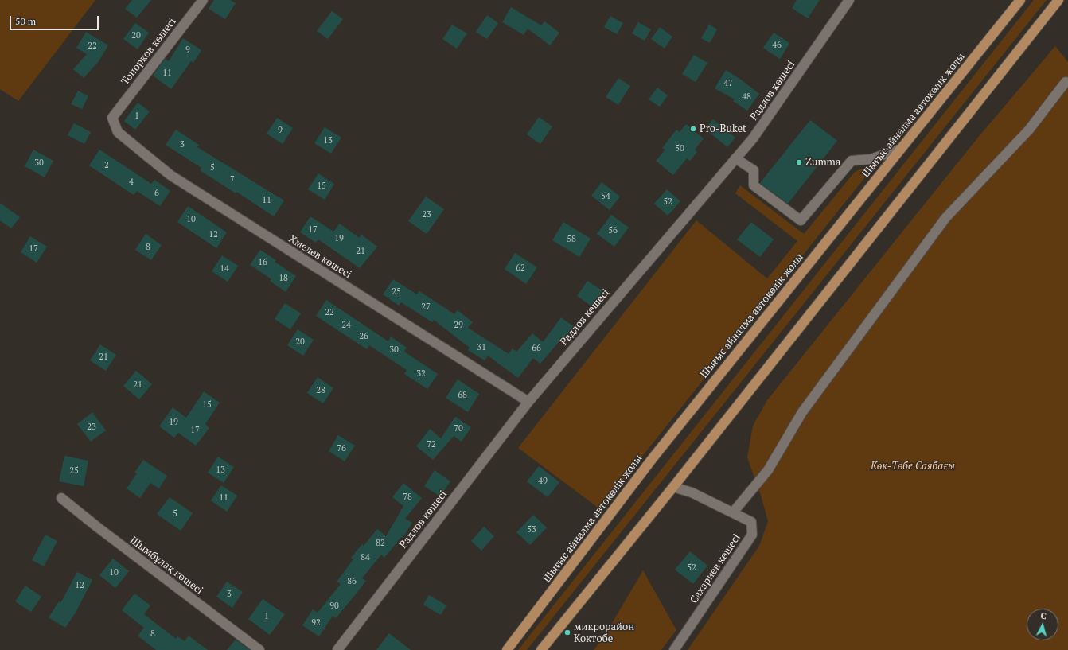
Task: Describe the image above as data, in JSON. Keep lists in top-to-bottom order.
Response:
{
  "streets": {
    "main road": ["Шығыс айналма автокөлік жолы"],
    "street": [
      "Топорков көшесі",
      "Радлов көшесі",
      "Хмелев көшесі",
      "Шымбұлақ көшесі",
      "Сахариев көшесі"
    ]
  },
  "crossings": [
    ["Топорков көшесі", "Хмелев көшесі"],
    ["Радлов көшесі", "Хмелев көшесі"]
  ],
  "parks": ["Көк-Төбе Саябағы"],
  "places": ["Pro-Buket", "Zumma", "микрорайон Коктобе"],
  "house_numbers": [
    "20",
    "46",
    "22",
    "9",
    "11",
    "47",
    "48",
    "1",
    "9",
    "13",
    "3",
    "50",
    "30",
    "2",
    "5",
    "7",
    "4",
    "15",
    "6",
    "54",
    "11",
    "52",
    "23",
    "10",
    "17",
    "56",
    "12",
    "19",
    "58",
    "8",
    "17",
    "21",
    "16",
    "62",
    "14",
    "18",
    "25",
    "27",
    "22",
    "24",
    "29",
    "26",
    "20",
    "31",
    "66",
    "30",
    "21",
    "32",
    "21",
    "28",
    "68",
    "15",
    "19",
    "23",
    "70",
    "17",
    "72",
    "76",
    "13",
    "25",
    "49",
    "78",
    "11",
    "5",
    "53",
    "82",
    "84",
    "52",
    "10",
    "86",
    "12",
    "3",
    "90",
    "1",
    "92",
    "8"
  ],
  "scale_bar": "50 m",
  "north": "top"
}
